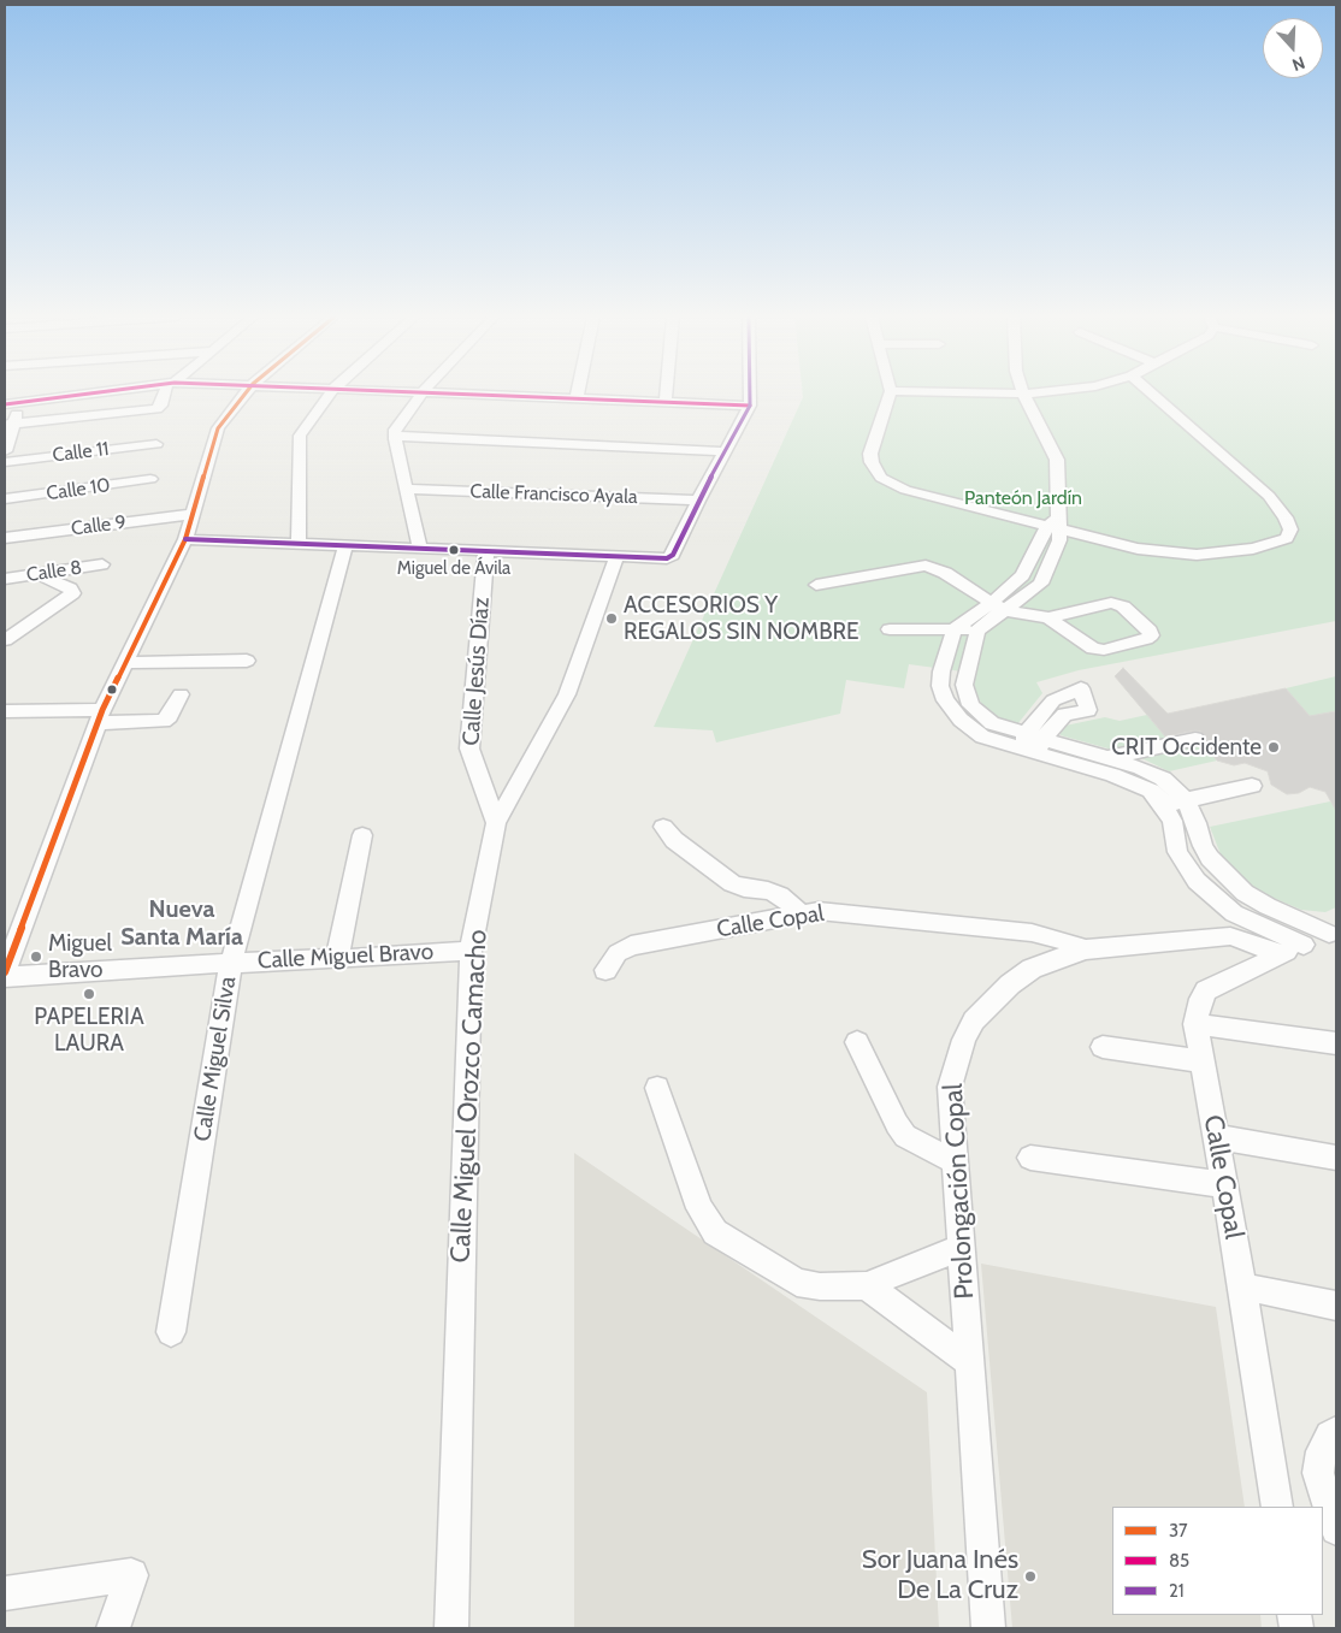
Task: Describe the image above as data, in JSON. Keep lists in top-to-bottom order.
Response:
{
  "streets": {
    "street": [
      "Calle 11",
      "Calle 10",
      "Calle Francisco Ayala",
      "Calle 9",
      "Calle 8",
      "Calle Jesús Díaz",
      "Calle Copal",
      "Calle Miguel Bravo",
      "Calle Miguel Silva",
      "Calle Miguel Orozco Camacho",
      "Prolongación Copal"
    ]
  },
  "crossings": [
    ["Calle Jesús Díaz", "Calle Miguel Orozco Camacho"],
    ["Calle Copal", "Prolongación Copal"],
    ["Calle Miguel Bravo", "Calle Miguel Silva"],
    ["Calle Miguel Bravo", "Calle Miguel Orozco Camacho"]
  ],
  "districts": ["Nueva Santa María"],
  "parks": ["Panteón Jardín"],
  "places": [
    "Miguel de Ávila",
    "ACCESORIOS Y REGALOS SIN NOMBRE",
    "CRIT Occidente",
    "Miguel Bravo",
    "PAPELERIA LAURA",
    "Sor Juana Inés De La Cruz"
  ],
  "lines": ["transit line 37", "transit line 85", "transit line 21"],
  "legend": ["37", "85", "21"],
  "north": "bottom"
}
